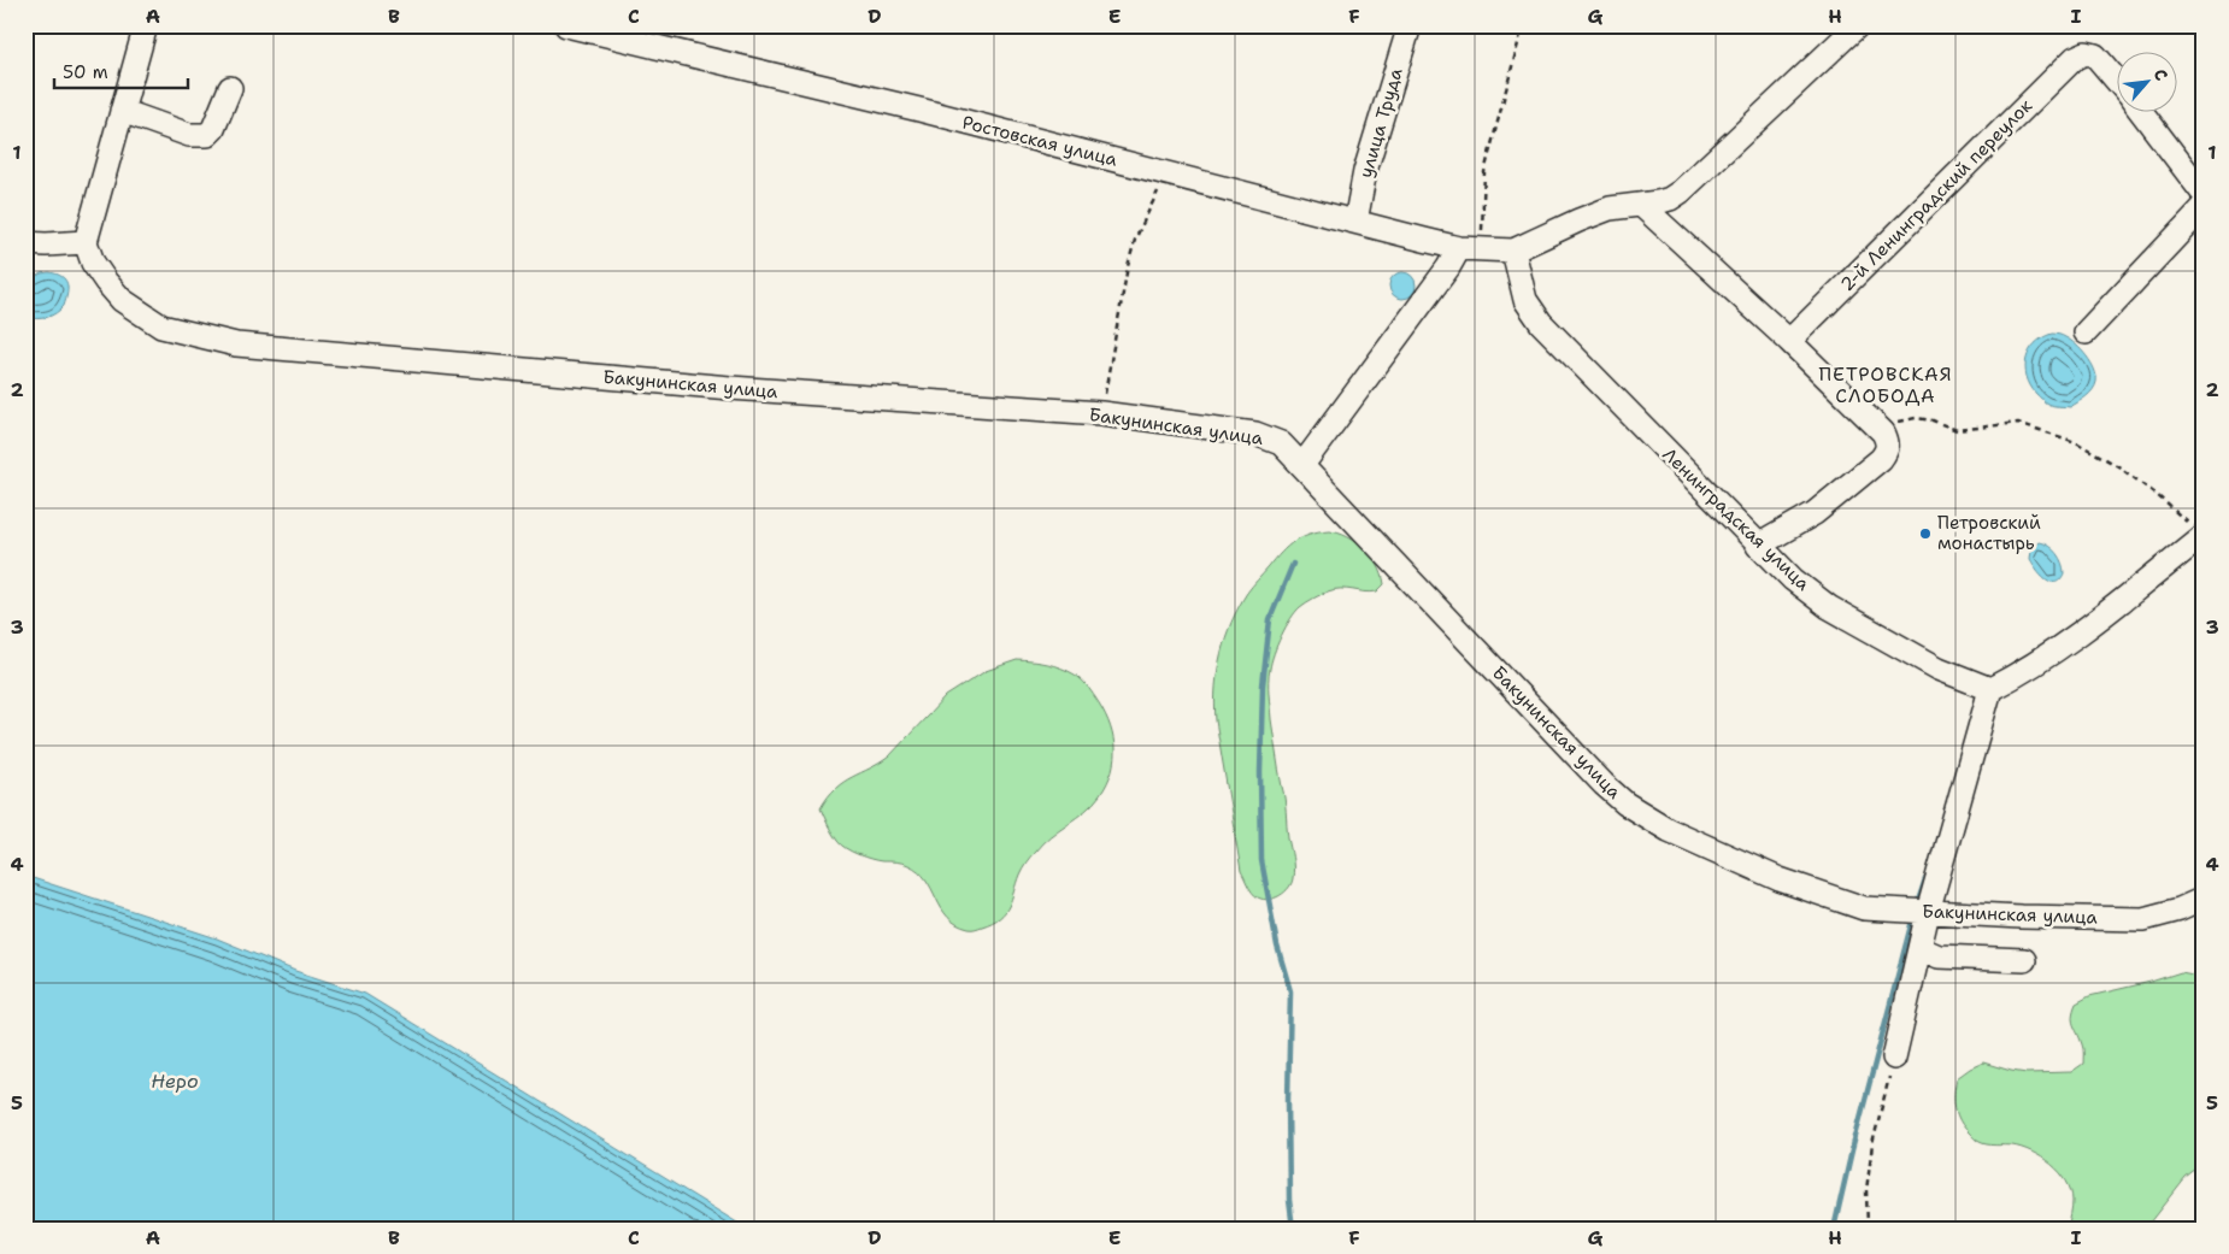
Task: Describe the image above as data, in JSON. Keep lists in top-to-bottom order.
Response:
{
  "streets": {
    "street": [
      "улица Труда",
      "Ростовская улица",
      "2-й Ленинградский переулок",
      "Бакунинская улица",
      "Ленинградская улица"
    ]
  },
  "crossings": [
    ["улица Труда", "Ростовская улица"],
    ["Ростовская улица", "Ленинградская улица"]
  ],
  "districts": ["ПЕТРОВСКАЯ СЛОБОДА"],
  "water": ["Неро"],
  "places": ["Петровский монастырь"],
  "scale_bar": "50 m",
  "north": "top right",
  "grid": {
    "columns": [
      "A",
      "B",
      "C",
      "D",
      "E",
      "F",
      "G",
      "H",
      "I"
    ],
    "rows": [
      "1",
      "2",
      "3",
      "4",
      "5"
    ]
  }
}
